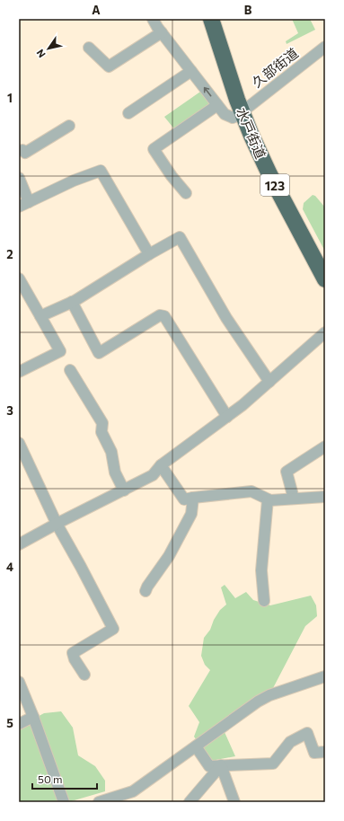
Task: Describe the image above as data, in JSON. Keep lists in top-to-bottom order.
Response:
{
  "streets": {
    "highway": ["水戸街道", "123"],
    "street": ["久部街道"]
  },
  "crossings": [
    ["久部街道", "水戸街道"]
  ],
  "scale_bar": "50 m",
  "north": "bottom left",
  "grid": {
    "columns": ["A", "B"],
    "rows": [
      "1",
      "2",
      "3",
      "4",
      "5"
    ]
  }
}
